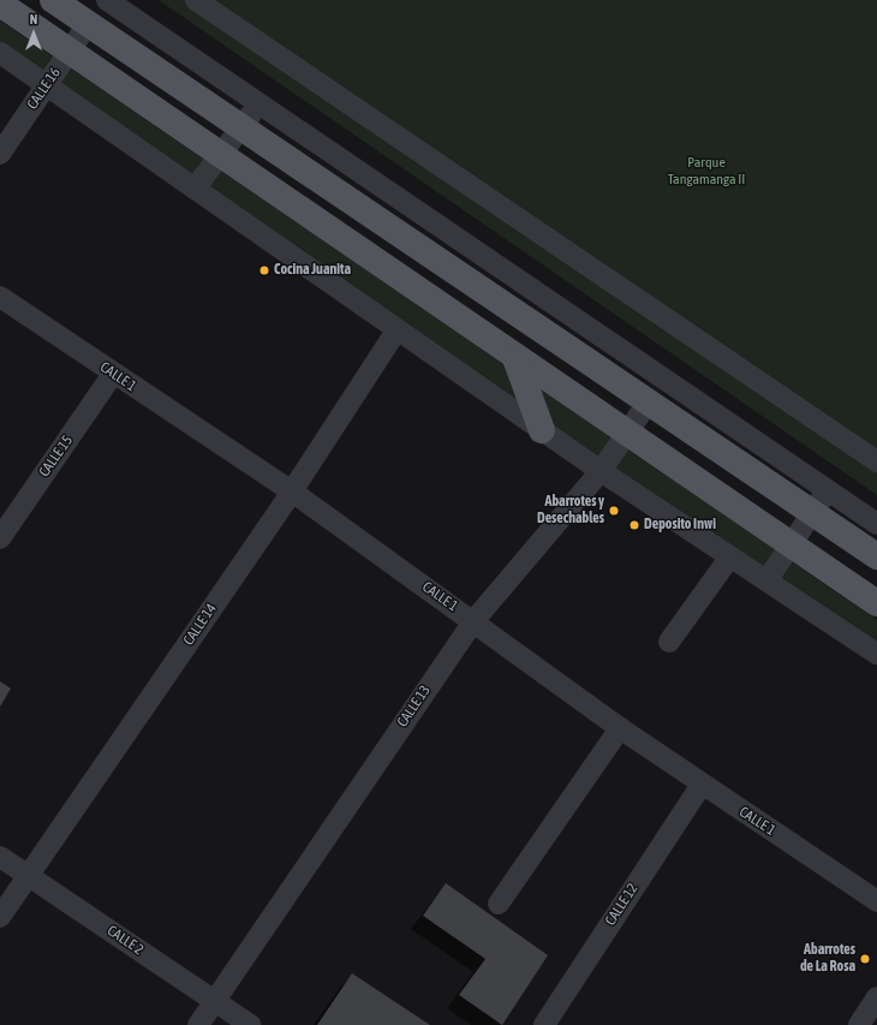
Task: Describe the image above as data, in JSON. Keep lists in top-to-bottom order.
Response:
{
  "streets": {
    "street": [
      "CALLE 16",
      "CALLE 1",
      "CALLE 15",
      "CALLE 14",
      "CALLE 13",
      "CALLE 12",
      "CALLE 2"
    ]
  },
  "crossings": [
    ["CALLE 1", "CALLE 15"],
    ["CALLE 1", "CALLE 14"],
    ["CALLE 1", "CALLE 13"],
    ["CALLE 1", "CALLE 12"],
    ["CALLE 14", "CALLE 2"],
    ["CALLE 13", "CALLE 2"]
  ],
  "parks": ["Parque Tangamanga II"],
  "places": [
    "Cocina Juanita",
    "Abarrotes y Desechables",
    "Deposito Inwi",
    "Abarrotes de La Rosa"
  ],
  "north": "top"
}
